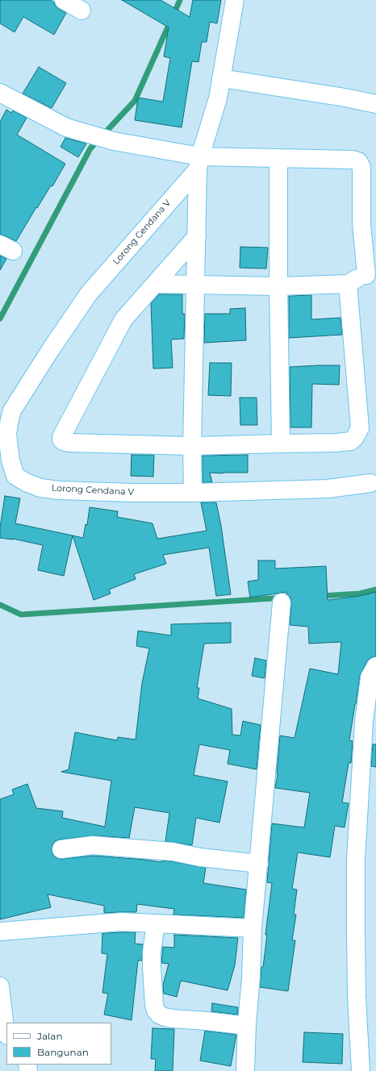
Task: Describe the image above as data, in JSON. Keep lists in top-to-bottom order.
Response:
{
  "streets": {
    "street": ["Lorong Cendana V"]
  },
  "legend": ["Jalan", "Bangunan"]
}
